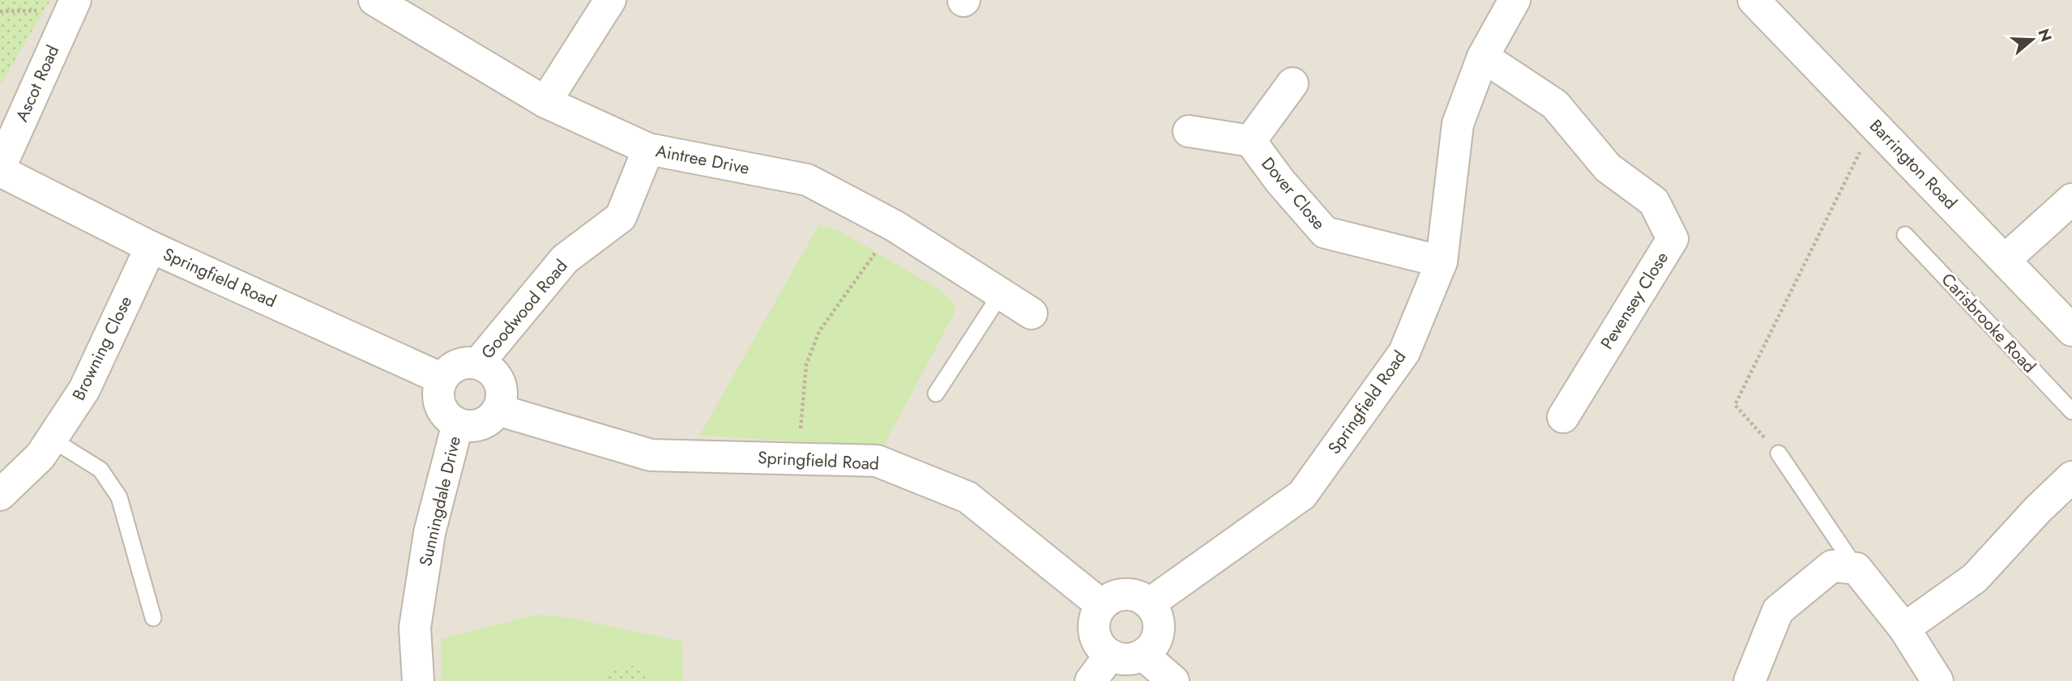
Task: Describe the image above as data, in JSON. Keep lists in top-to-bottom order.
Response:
{
  "streets": {
    "street": [
      "Ascot Road",
      "Aintree Drive",
      "Barrington Road",
      "Dover Close",
      "Springfield Road",
      "Pevensey Close",
      "Goodwood Road",
      "Browning Close",
      "Sunningdale Drive"
    ],
    "lane": ["Carisbrooke Road"]
  },
  "crossings": [
    ["Ascot Road", "Springfield Road"],
    ["Aintree Drive", "Goodwood Road"],
    ["Dover Close", "Springfield Road"],
    ["Springfield Road", "Pevensey Close"],
    ["Springfield Road", "Goodwood Road"],
    ["Springfield Road", "Browning Close"],
    ["Springfield Road", "Sunningdale Drive"],
    ["Goodwood Road", "Sunningdale Drive"]
  ],
  "north": "right"
}
